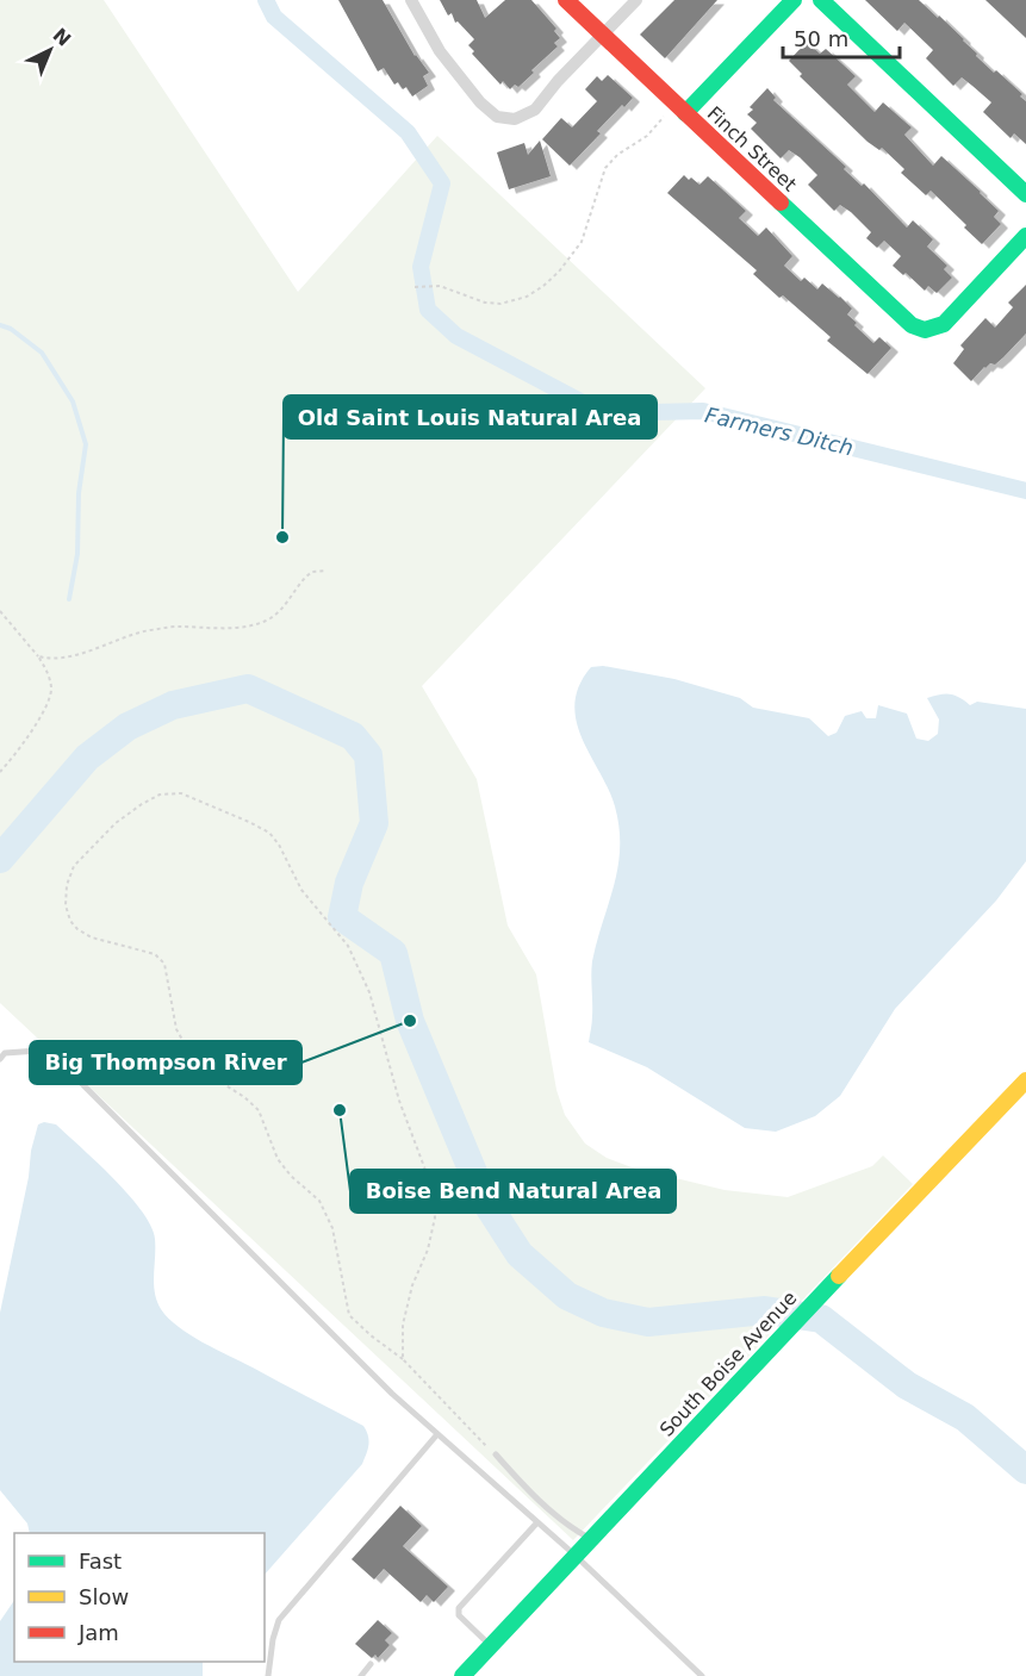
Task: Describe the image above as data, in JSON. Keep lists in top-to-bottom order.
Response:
{
  "streets": {
    "street": ["Finch Street", "South Boise Avenue"]
  },
  "water": ["Farmers Ditch"],
  "places": ["Old Saint Louis Natural Area", "Big Thompson River", "Boise Bend Natural Area"],
  "legend": ["Fast", "Slow", "Jam"],
  "scale_bar": "50 m",
  "north": "top right"
}
